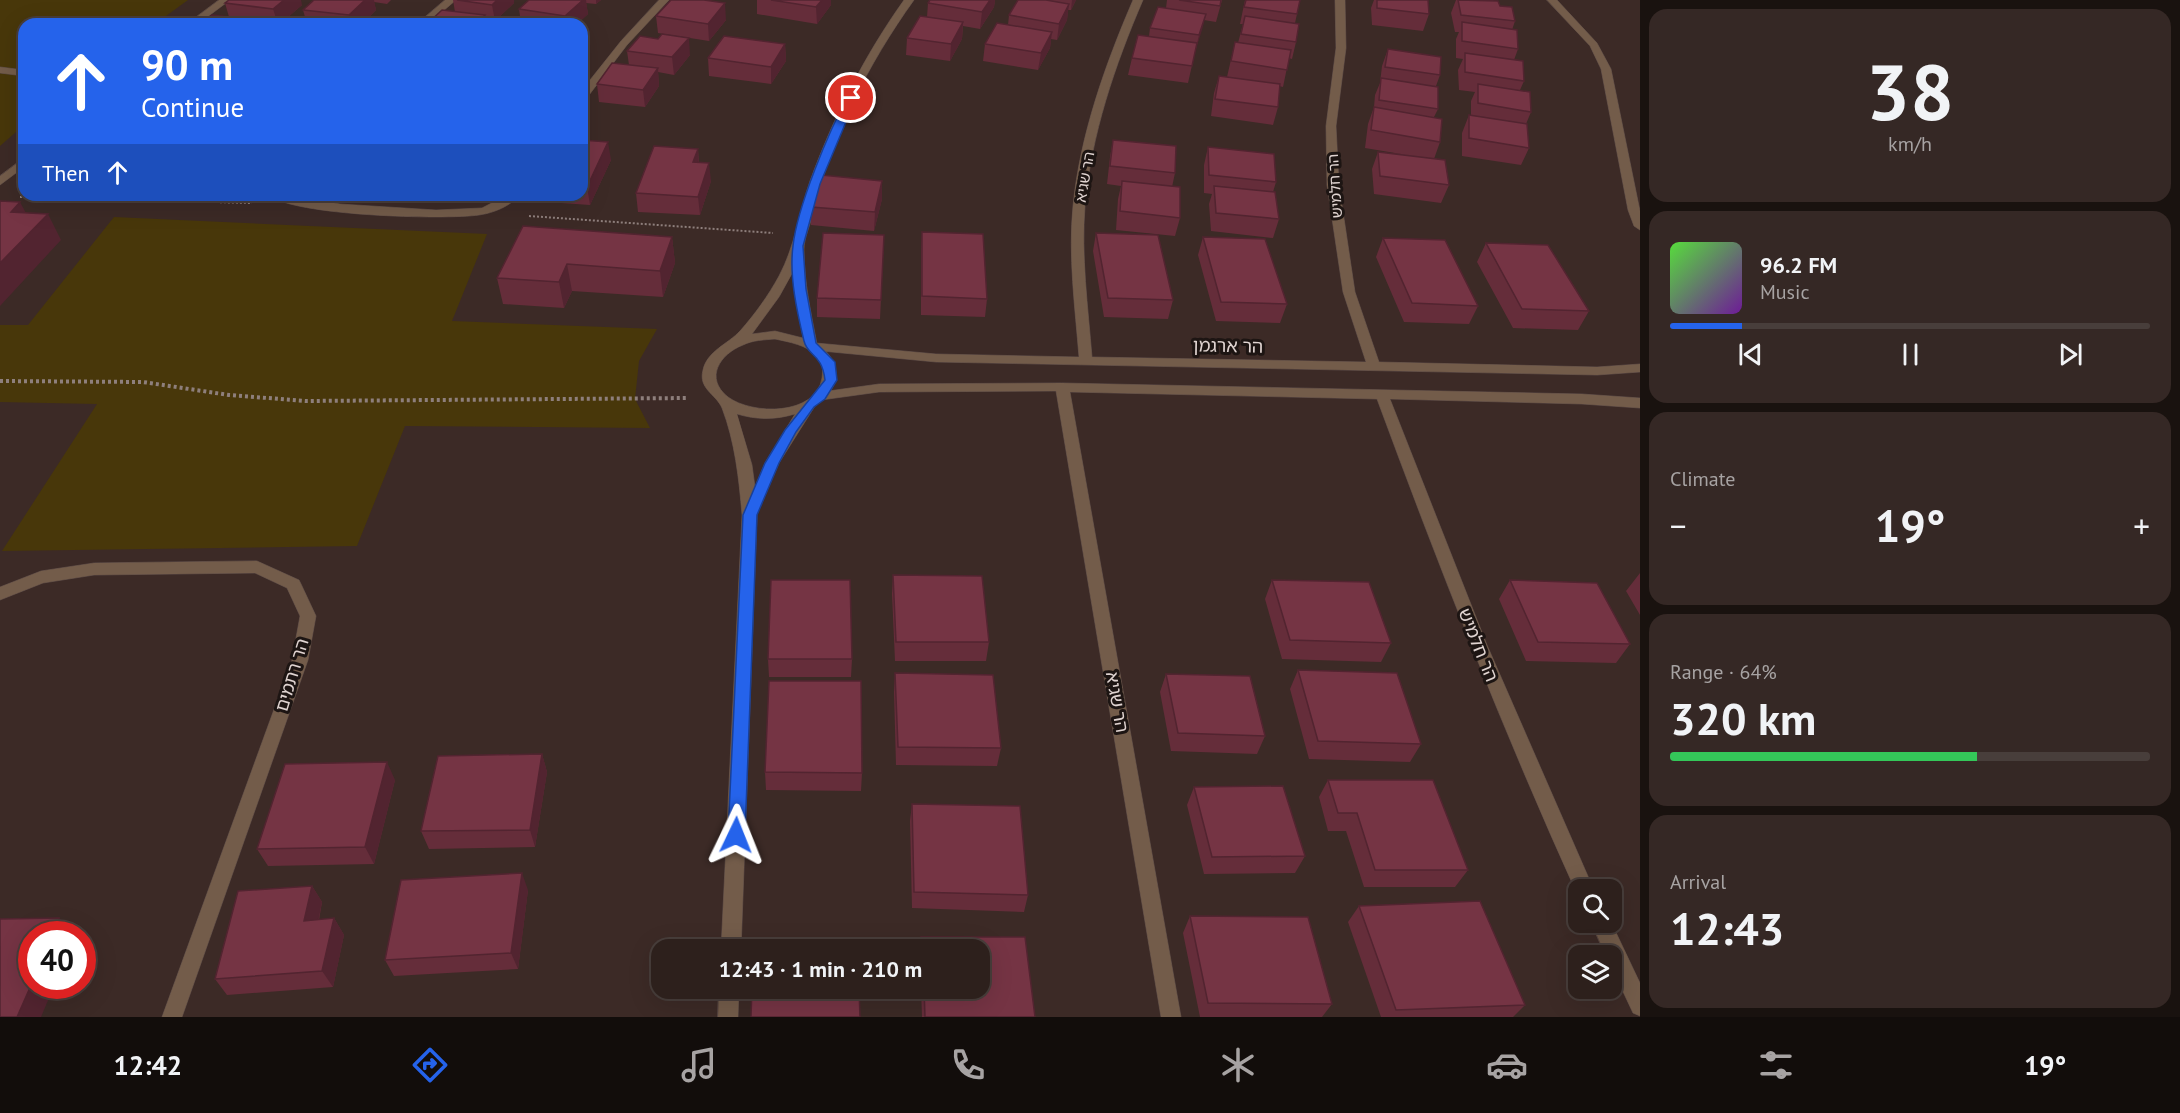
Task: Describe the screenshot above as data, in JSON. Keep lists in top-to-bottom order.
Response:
{
  "streets": {
    "street": [
      "הר שגיא",
      "הר חלמיש",
      "הר ארגמן",
      "הר רתמים"
    ]
  },
  "crossings": [
    ["הר שגיא", "הר ארגמן"],
    ["הר חלמיש", "הר ארגמן"]
  ],
  "page": {
    "tile": [
      ["38", "km/h"],
      "Climate",
      ["Range · 64%", "320 km"],
      ["Arrival", "12:43"]
    ],
    "turn": ["90 m", "Continue"],
    "then": "Then",
    "song": ["96.2 FM", "Music"],
    "heat": ["−", "19°", "+"],
    "limit": "40",
    "trip": "12:43 · 1 min · 210 m",
    "tabs": ["12:42", "19°"]
  }
}
